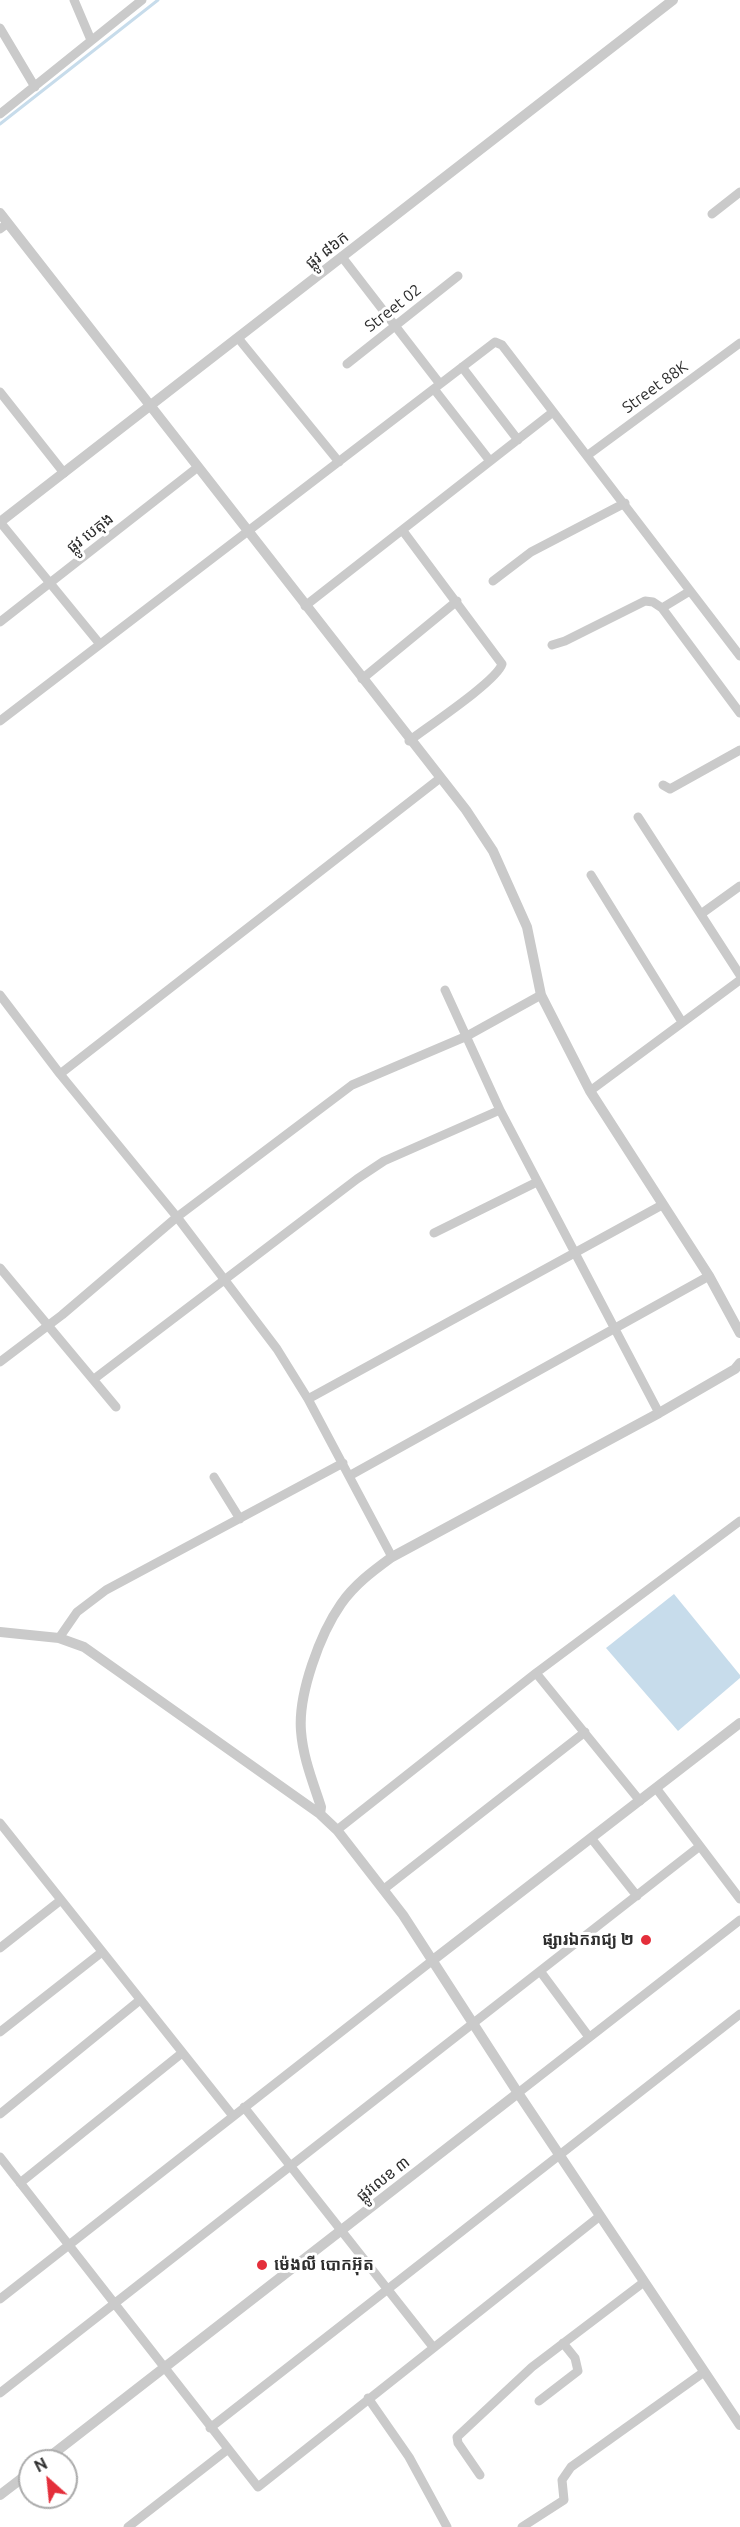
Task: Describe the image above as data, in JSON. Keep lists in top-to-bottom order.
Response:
{
  "streets": {
    "street": [
      "ផ្លូវ ៨៦ក",
      "Street 02",
      "Street 88K",
      "ផ្លូវ បេតុង",
      "ផ្លូវលេខ ៣"
    ]
  },
  "places": ["ផ្សារឯករាជ្យ ២", "ម៉េងលី បោកអ៊ុត"],
  "north": "top left"
}
